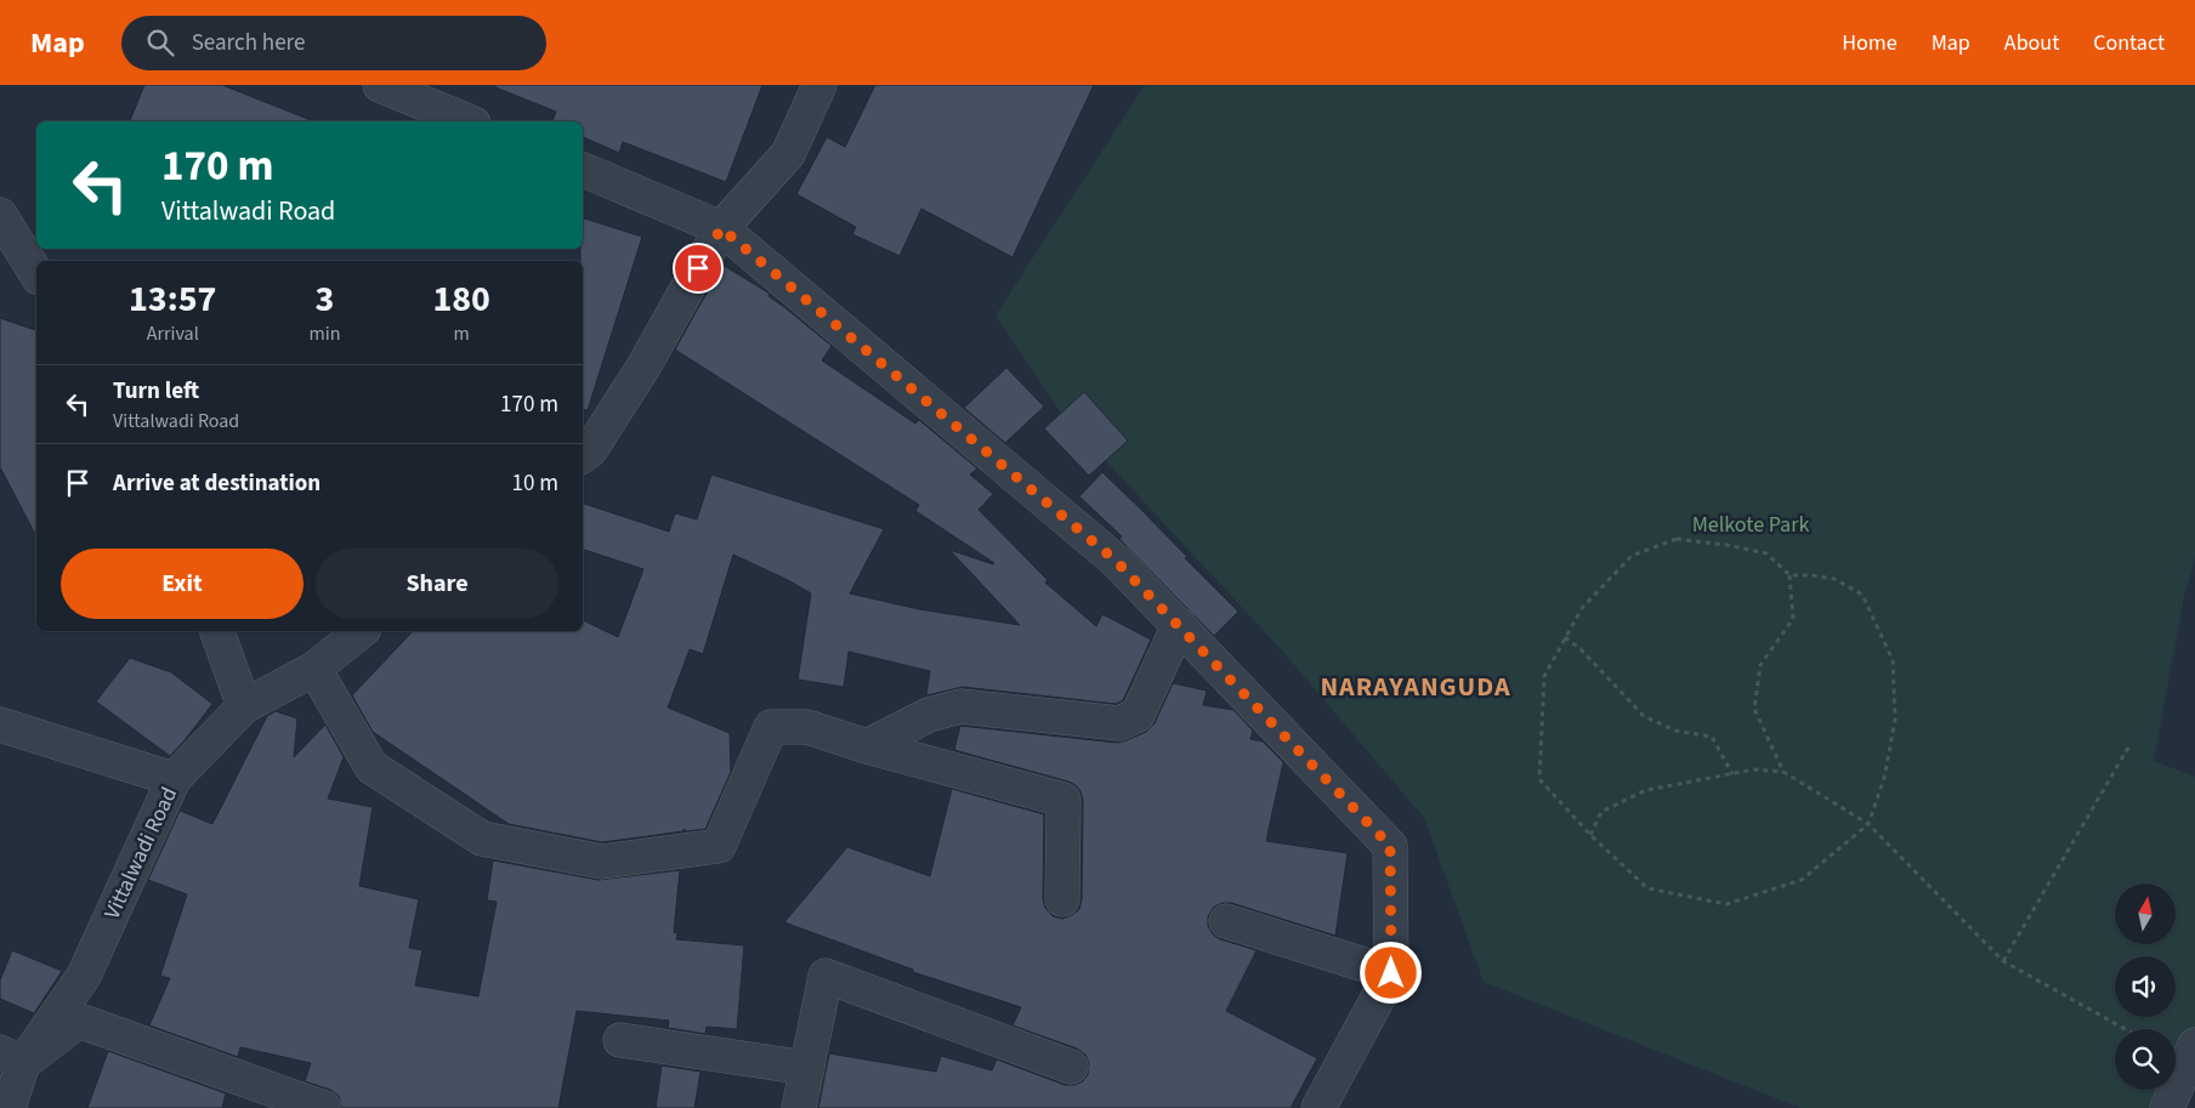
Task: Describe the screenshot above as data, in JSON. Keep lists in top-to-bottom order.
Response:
{
  "streets": {
    "street": ["Vittalwadi Road"]
  },
  "districts": ["NARAYANGUDA"],
  "parks": ["Melkote Park"],
  "north": "top",
  "page": {
    "header": "Map",
    "search": "Search here",
    "nav": [
      "Home",
      "Map",
      "About",
      "Contact"
    ],
    "turn": ["170 m", "Vittalwadi Road"],
    "eta": [
      "13:57",
      "Arrival",
      "3",
      "min",
      "180",
      "m"
    ],
    "list": [
      {
        "name": "Turn left",
        "note": "Vittalwadi Road",
        "value": "170 m"
      },
      {
        "name": "Arrive at destination",
        "value": "10 m"
      }
    ],
    "buttons": ["Exit", "Share"]
  }
}
